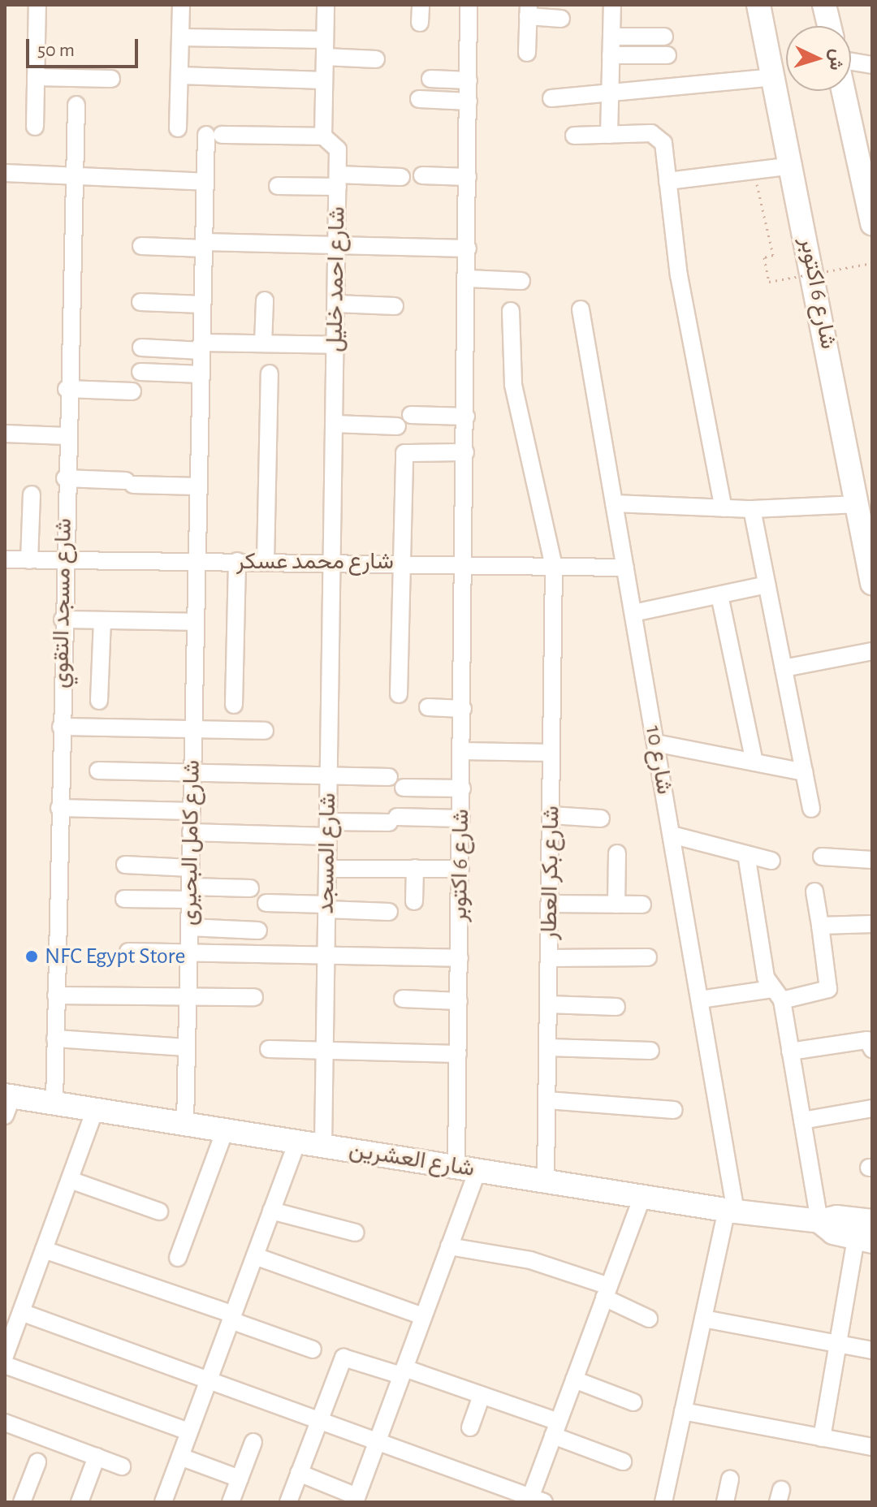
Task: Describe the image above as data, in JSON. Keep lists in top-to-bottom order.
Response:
{
  "streets": {
    "main road": ["شارع 6 اكتوبر", "شارع العشرين"],
    "street": [
      "شارع احمد خليل",
      "شارع محمد عسكر",
      "شارع مسجد التقوي",
      "شارع 10",
      "شارع كامل البحيرى",
      "شارع المسجد",
      "شارع بكر العطار"
    ]
  },
  "crossings": [
    ["شارع احمد خليل", "شارع محمد عسكر"],
    ["شارع احمد خليل", "شارع كامل البحيرى"],
    ["شارع احمد خليل", "شارع المسجد"],
    ["شارع 6 اكتوبر", "شارع محمد عسكر"],
    ["شارع 6 اكتوبر", "شارع العشرين"],
    ["شارع محمد عسكر", "شارع مسجد التقوي"],
    ["شارع محمد عسكر", "شارع 10"],
    ["شارع محمد عسكر", "شارع كامل البحيرى"],
    ["شارع محمد عسكر", "شارع المسجد"],
    ["شارع محمد عسكر", "شارع بكر العطار"],
    ["شارع مسجد التقوي", "شارع العشرين"],
    ["شارع 10", "شارع العشرين"],
    ["شارع كامل البحيرى", "شارع العشرين"],
    ["شارع المسجد", "شارع العشرين"],
    ["شارع بكر العطار", "شارع العشرين"]
  ],
  "places": ["NFC Egypt Store"],
  "scale_bar": "50 m",
  "north": "right"
}
